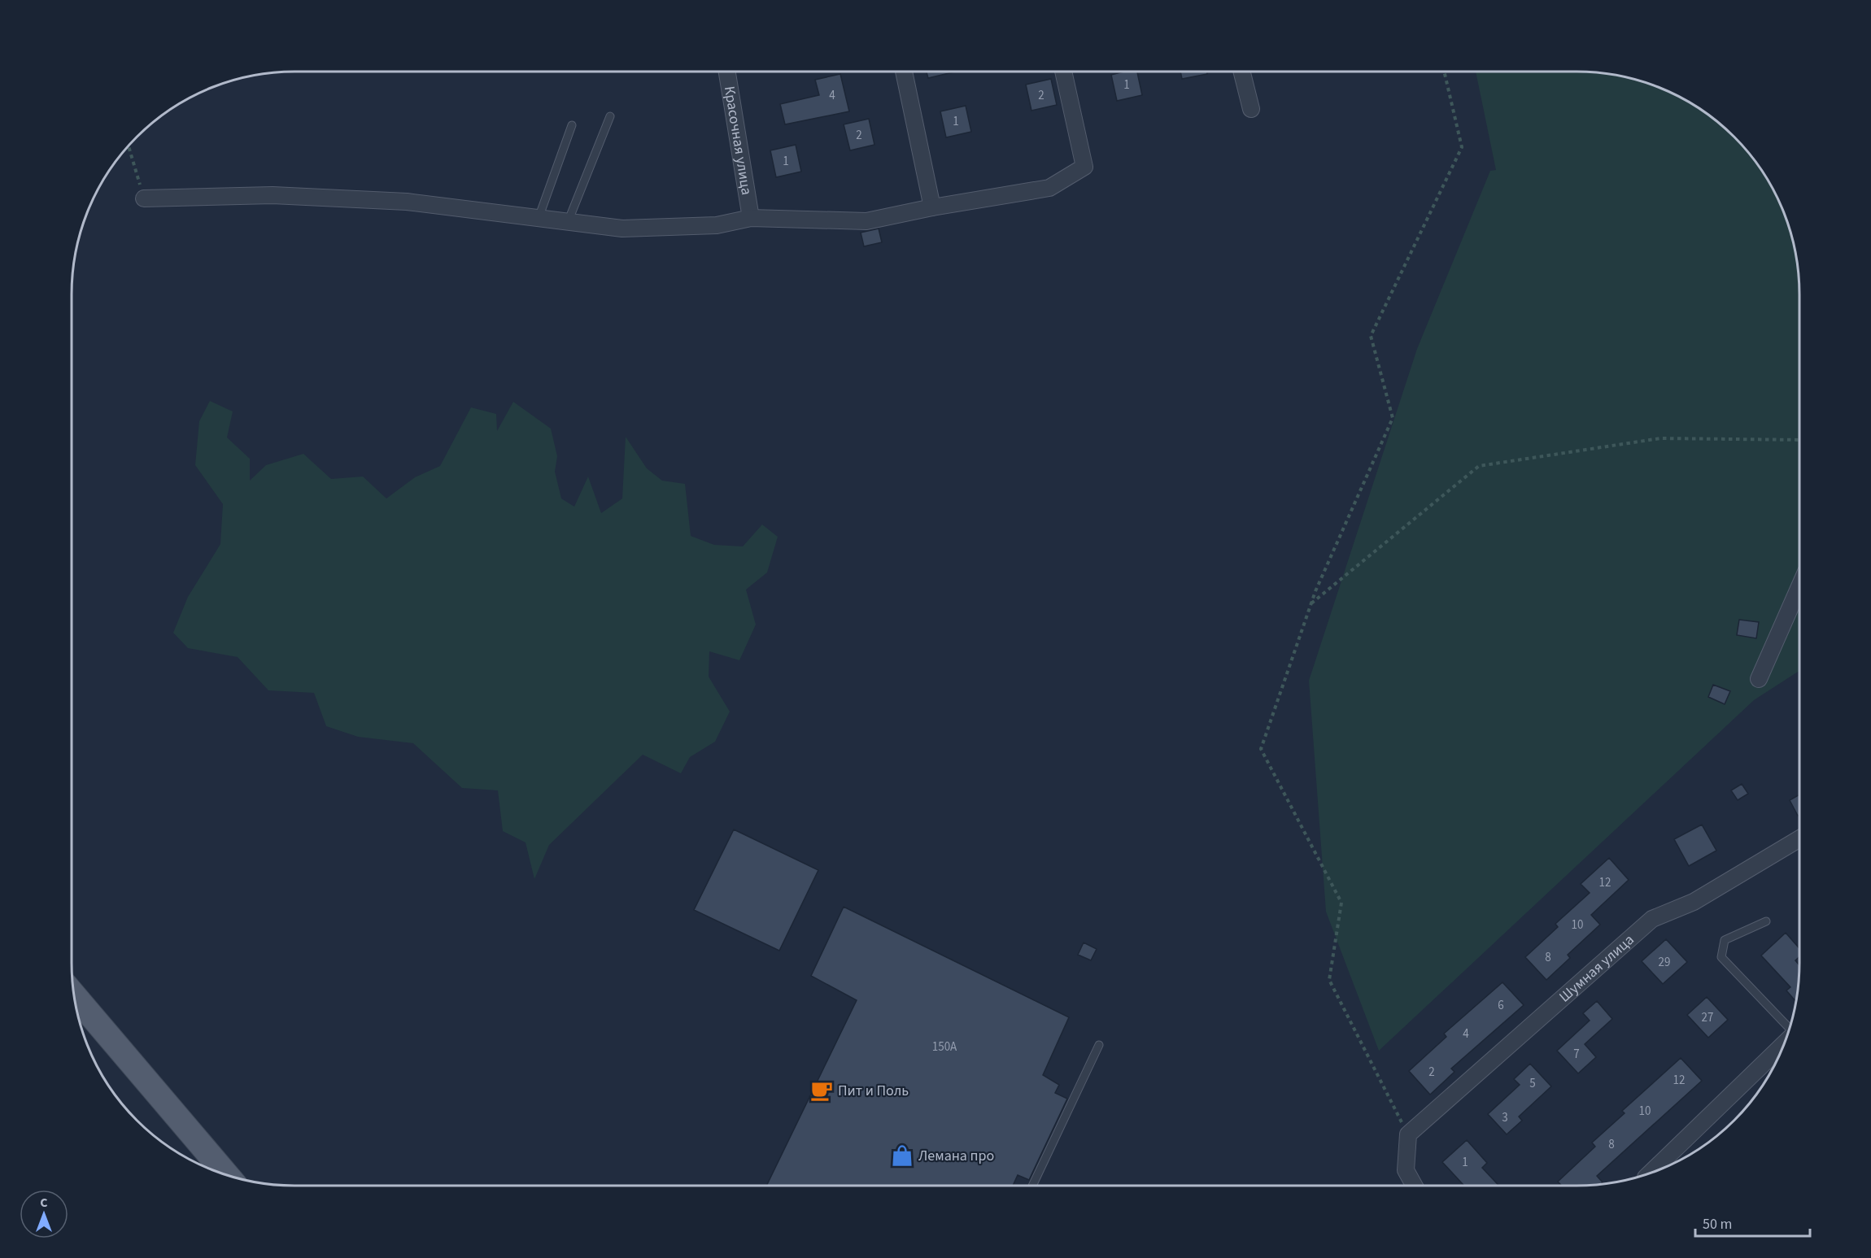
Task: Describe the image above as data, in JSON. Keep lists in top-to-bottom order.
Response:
{
  "streets": {
    "street": ["Красочная улица", "Шумная улица"]
  },
  "places": {
    "cafe": ["Пит и Поль"],
    "shop": ["Лемана про"]
  },
  "house_numbers": [
    "1",
    "4",
    "2",
    "1",
    "2",
    "1",
    "12",
    "10",
    "8",
    "29",
    "6",
    "27",
    "4",
    "150А",
    "7",
    "2",
    "12",
    "5",
    "10",
    "3",
    "8",
    "1"
  ],
  "scale_bar": "50 m",
  "north": "top"
}
